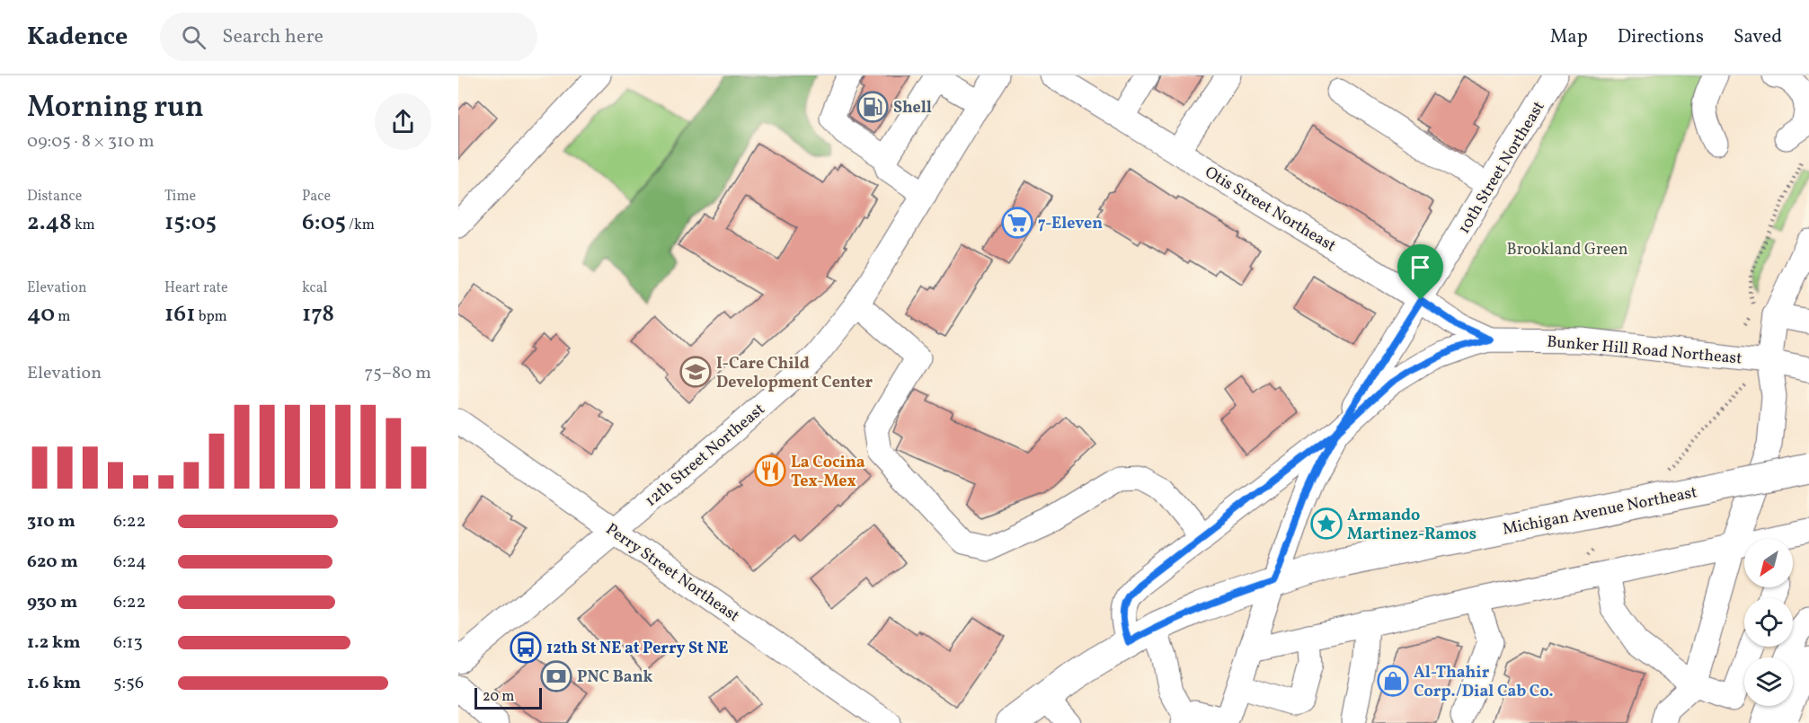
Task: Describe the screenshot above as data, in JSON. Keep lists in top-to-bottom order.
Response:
{
  "streets": {
    "main road": ["Michigan Avenue Northeast"],
    "street": [
      "10th Street Northeast",
      "Otis Street Northeast",
      "Bunker Hill Road Northeast",
      "12th Street Northeast",
      "Perry Street Northeast"
    ]
  },
  "crossings": [
    ["10th Street Northeast", "Otis Street Northeast"],
    ["10th Street Northeast", "Bunker Hill Road Northeast"],
    ["10th Street Northeast", "Michigan Avenue Northeast"],
    ["Otis Street Northeast", "Bunker Hill Road Northeast"],
    ["Bunker Hill Road Northeast", "Michigan Avenue Northeast"],
    ["12th Street Northeast", "Perry Street Northeast"]
  ],
  "parks": ["Brookland Green"],
  "places": {
    "fuel station": ["Shell"],
    "supermarket": ["7-Eleven"],
    "school or university": ["I-Care Child Development Center"],
    "restaurant": ["La Cocina Tex-Mex"],
    "place": ["Armando Martinez-Ramos"],
    "bus stop": ["12th St NE at Perry St NE"],
    "bank": ["PNC Bank"],
    "shop": ["Al-Thahir Corp./Dial Cab Co."]
  },
  "scale_bar": "20 m",
  "north": "bottom left",
  "page": {
    "header": "Kadence",
    "search": "Search here",
    "nav": ["Map", "Directions", "Saved"],
    "heading": ["Morning run", "09:05 · 8 × 310 m"],
    "stats": [
      ["Distance", "2.48 km"],
      ["Time", "15:05"],
      ["Pace", "6:05 /km"],
      ["Elevation", "40 m"],
      ["Heart rate", "161 bpm"],
      ["kcal", "178"]
    ],
    "chart": ["Elevation", "75–80 m"],
    "list": [
      {
        "name": "310 m",
        "note": "6:22"
      },
      {
        "name": "620 m",
        "note": "6:24"
      },
      {
        "name": "930 m",
        "note": "6:22"
      },
      {
        "name": "1.2 km",
        "note": "6:13"
      },
      {
        "name": "1.6 km",
        "note": "5:56"
      }
    ],
    "scale": "20 m"
  }
}
